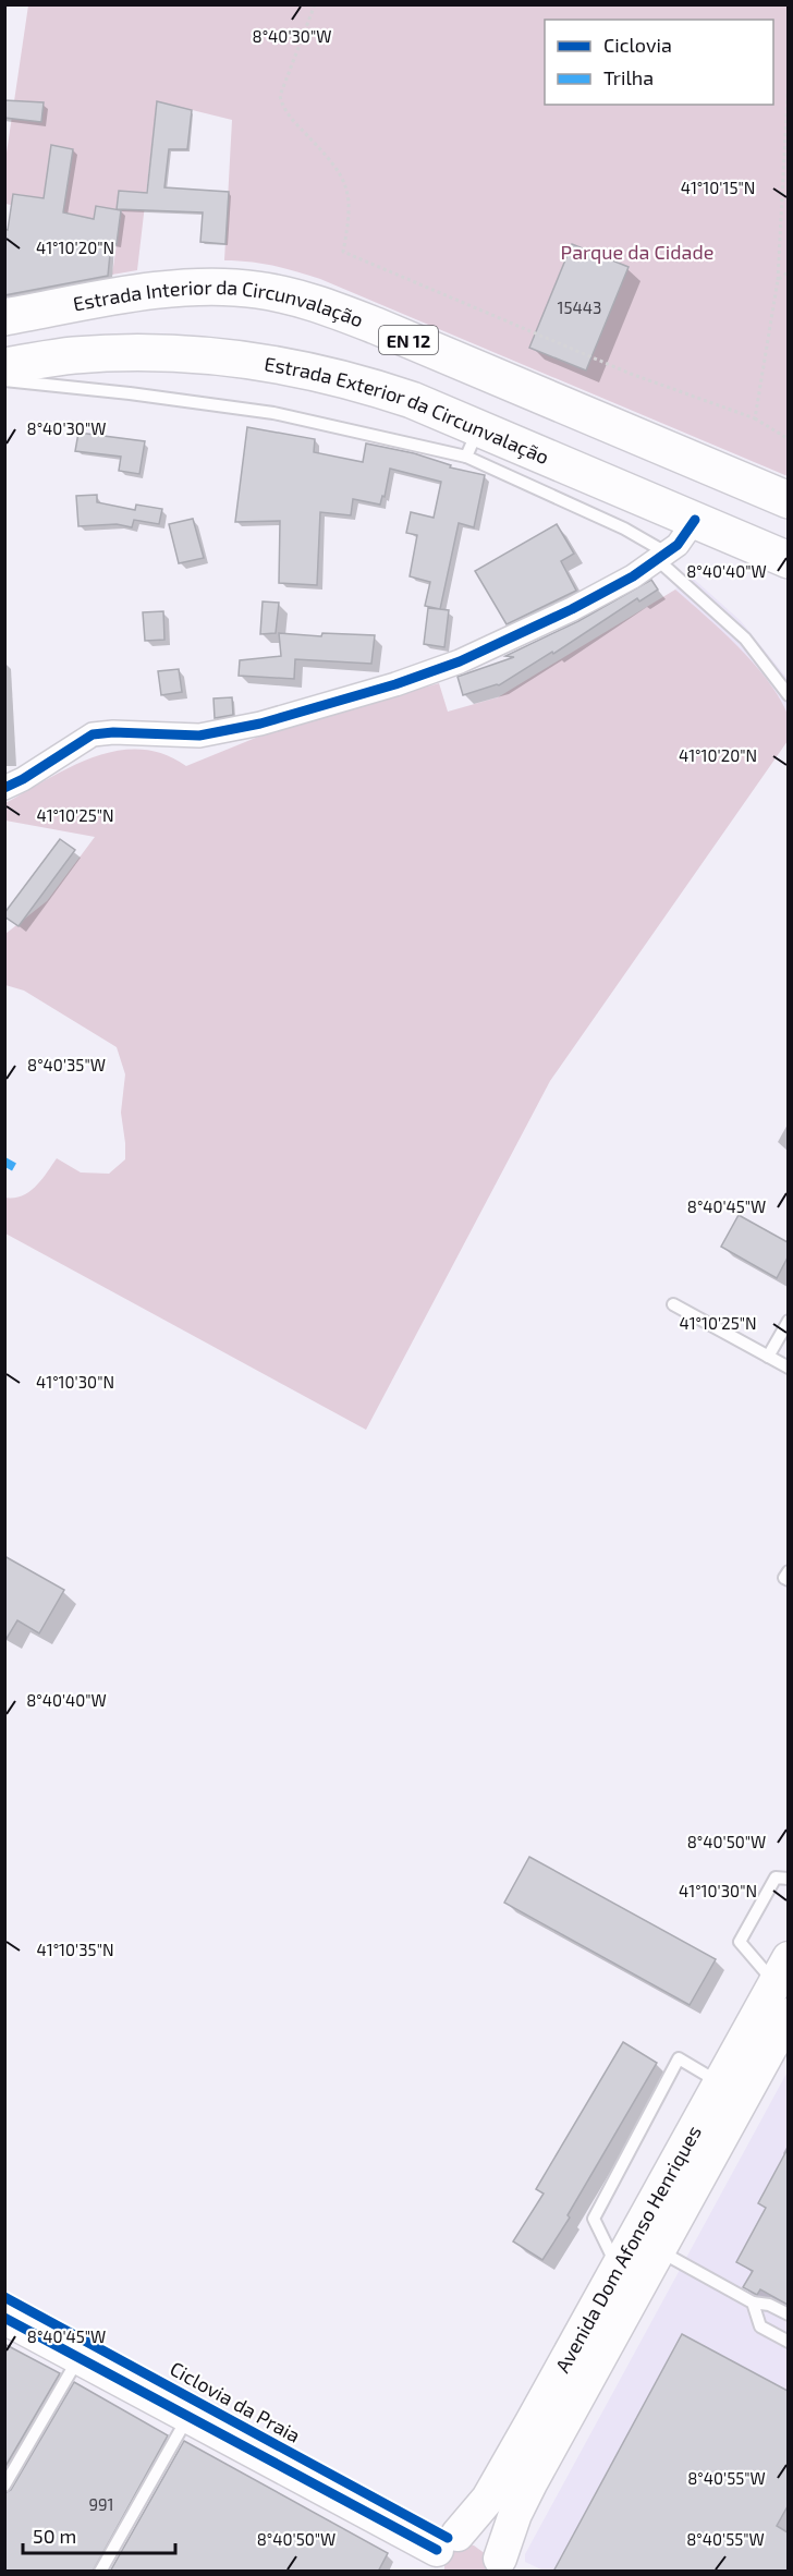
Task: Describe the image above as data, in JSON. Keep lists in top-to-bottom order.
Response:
{
  "streets": {
    "main road": [
      "Estrada Interior da Circunvalação",
      "EN 12",
      "Estrada Exterior da Circunvalação",
      "Avenida Dom Afonso Henriques"
    ],
    "cycle path": ["Ciclovia da Praia"]
  },
  "parks": ["Parque da Cidade"],
  "house_numbers": ["15443", "991"],
  "legend": ["Ciclovia", "Trilha"],
  "scale_bar": "50 m",
  "coordinates": [
    "8°40'30\"W",
    "41°10'15\"N",
    "41°10'20\"N",
    "8°40'40\"W",
    "41°10'25\"N",
    "8°40'35\"W",
    "8°40'45\"W",
    "41°10'30\"N",
    "8°40'50\"W",
    "41°10'35\"N",
    "8°40'55\"W"
  ]
}
